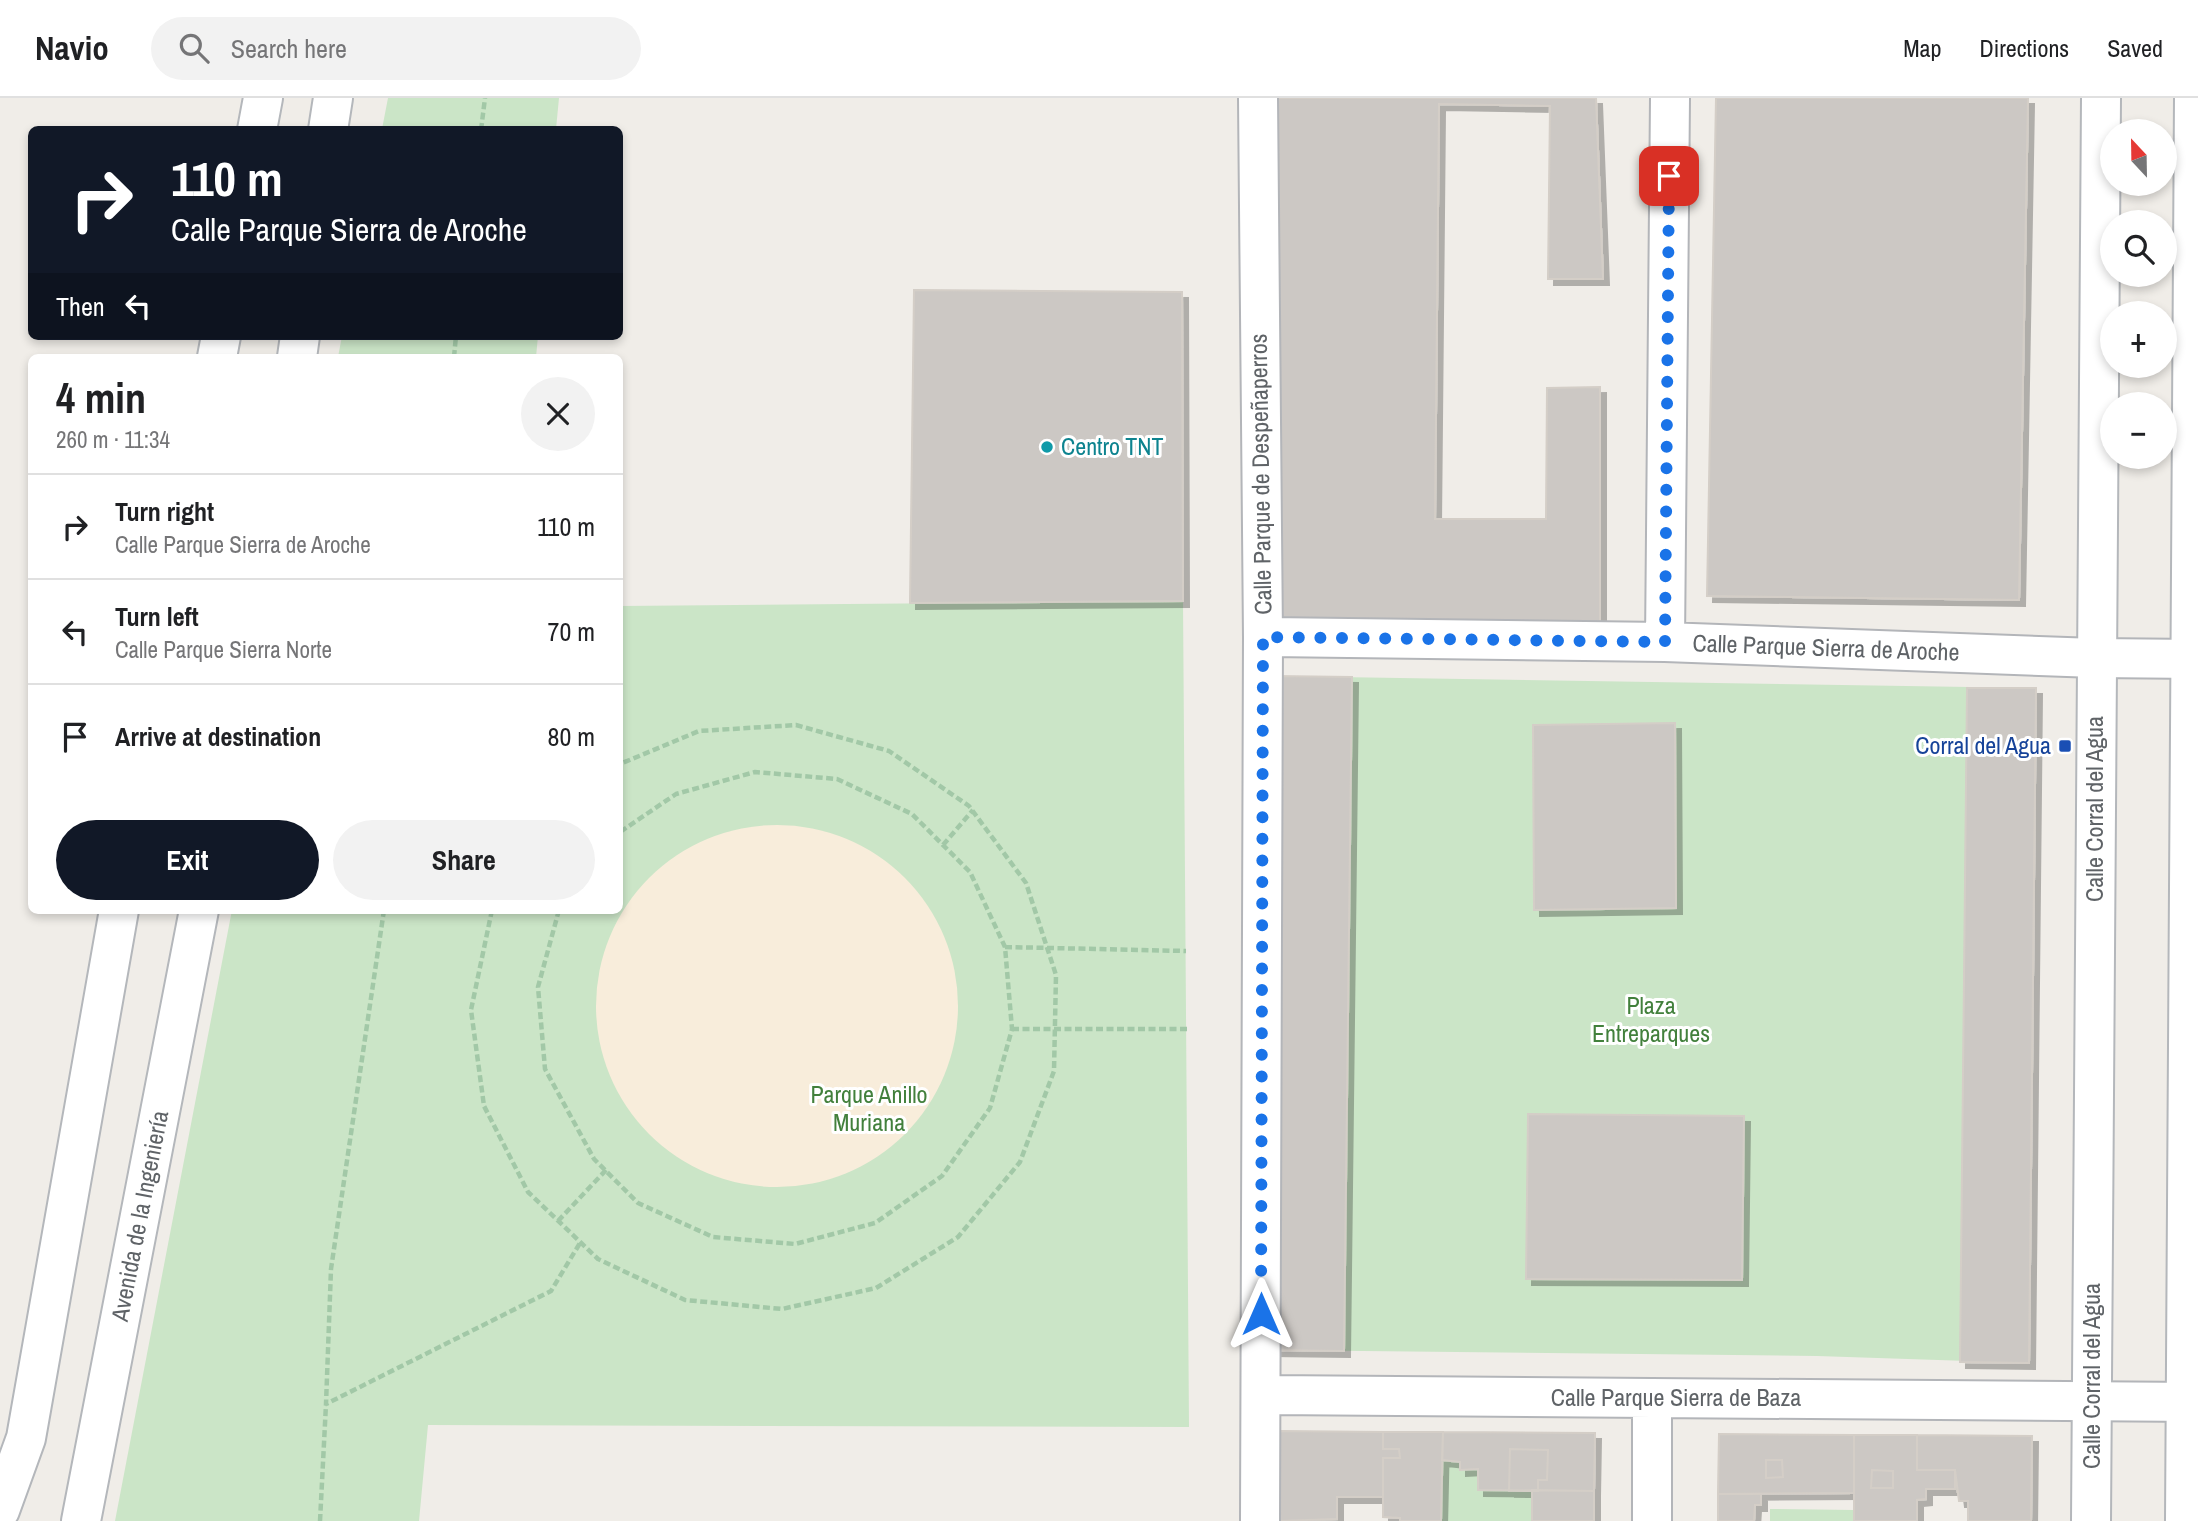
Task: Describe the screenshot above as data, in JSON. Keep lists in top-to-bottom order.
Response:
{
  "streets": {
    "street": [
      "Calle Parque de Despeñaperros",
      "Calle Parque Sierra de Aroche",
      "Calle Corral del Agua",
      "Avenida de la Ingeniería",
      "Calle Parque Sierra de Baza"
    ]
  },
  "crossings": [
    ["Calle Parque de Despeñaperros", "Calle Parque Sierra de Aroche"],
    ["Calle Parque de Despeñaperros", "Calle Parque Sierra de Baza"],
    ["Calle Parque Sierra de Aroche", "Calle Corral del Agua"],
    ["Calle Corral del Agua", "Calle Parque Sierra de Baza"]
  ],
  "parks": ["Plaza Entreparques", "Parque Anillo Muriana"],
  "places": {
    "other": ["Centro TNT"],
    "transit": ["Corral del Agua"]
  },
  "north": "top",
  "page": {
    "header": "Navio",
    "search": "Search here",
    "nav": ["Map", "Directions", "Saved"],
    "map_buttons": ["+", "−"],
    "turn": ["110 m", "Calle Parque Sierra de Aroche"],
    "then": "Then",
    "heading": ["4 min", "260 m · 11:34"],
    "list": [
      {
        "name": "Turn right",
        "note": "Calle Parque Sierra de Aroche",
        "value": "110 m"
      },
      {
        "name": "Turn left",
        "note": "Calle Parque Sierra Norte",
        "value": "70 m"
      },
      {
        "name": "Arrive at destination",
        "value": "80 m"
      }
    ],
    "buttons": ["Exit", "Share"]
  }
}
